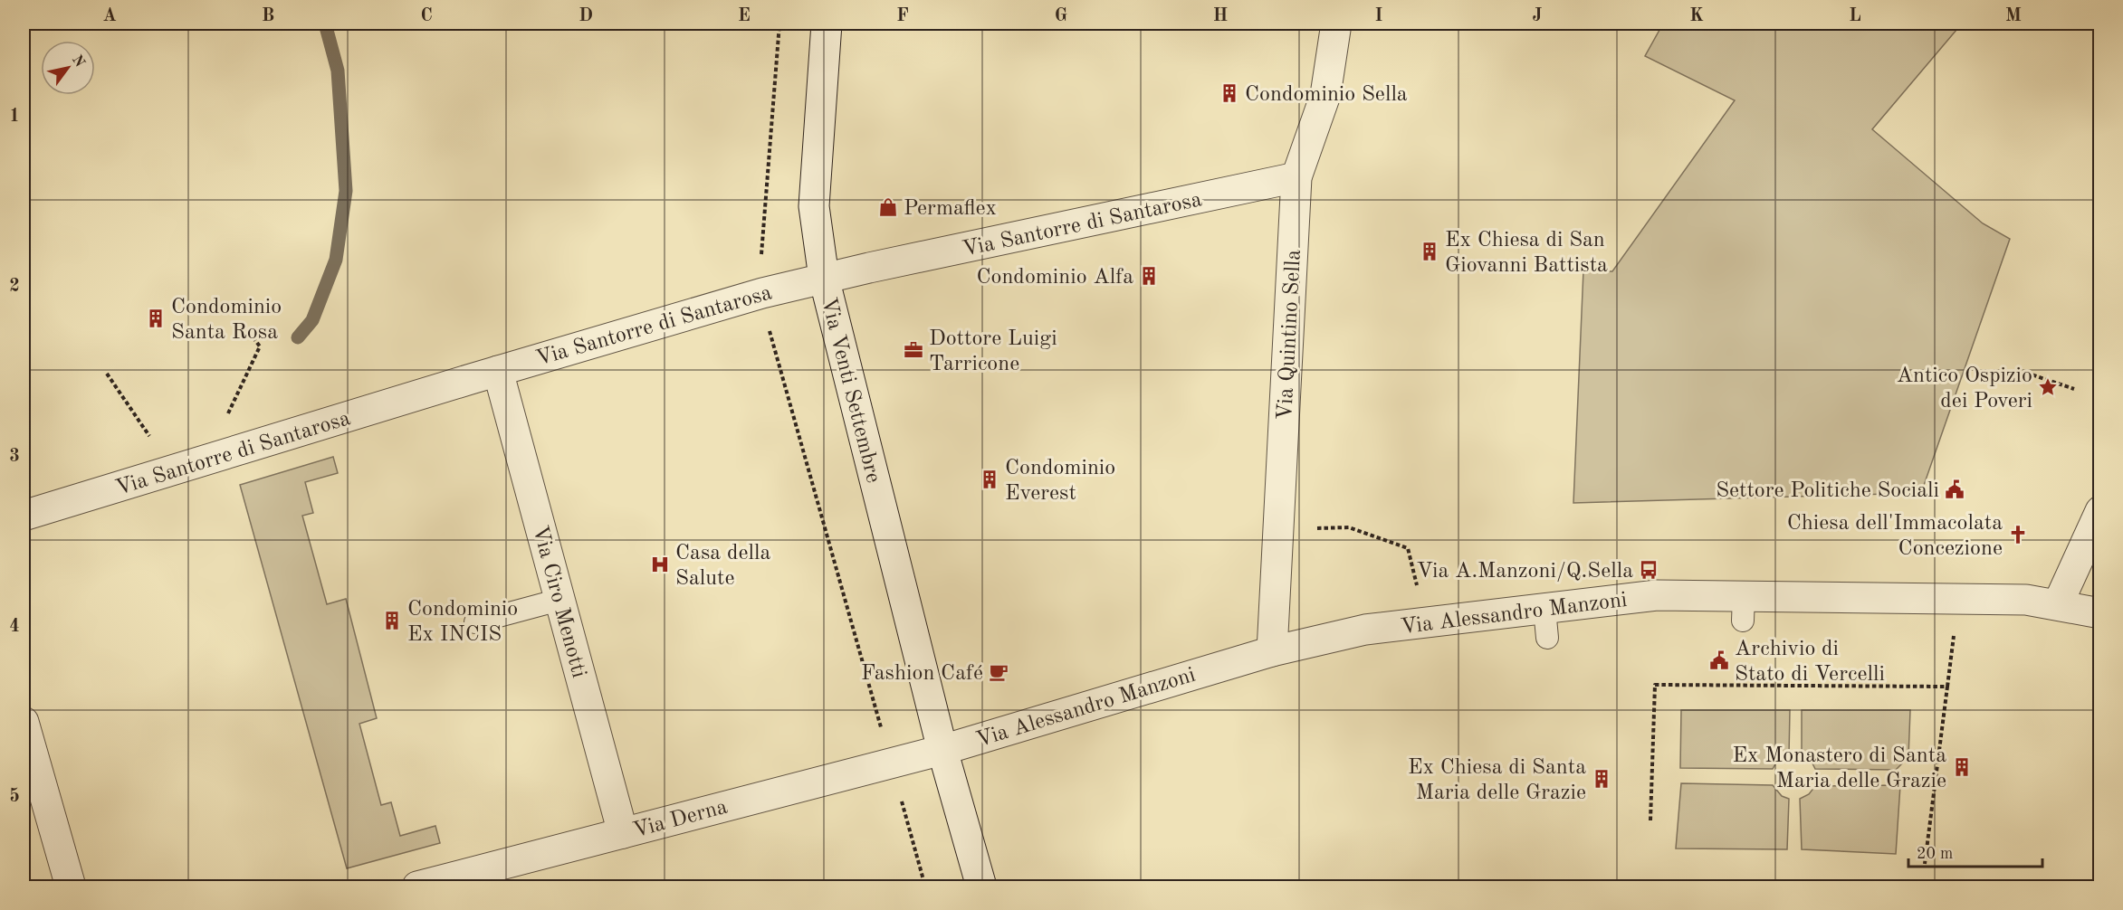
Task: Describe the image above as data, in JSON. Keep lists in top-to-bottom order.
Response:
{
  "streets": {
    "street": [
      "Via Santorre di Santarosa",
      "Via Quintino Sella",
      "Via Venti Settembre",
      "Via Ciro Menotti",
      "Via Alessandro Manzoni",
      "Via Derna"
    ]
  },
  "crossings": [
    ["Via Santorre di Santarosa", "Via Quintino Sella"],
    ["Via Santorre di Santarosa", "Via Venti Settembre"],
    ["Via Santorre di Santarosa", "Via Ciro Menotti"],
    ["Via Quintino Sella", "Via Alessandro Manzoni"],
    ["Via Venti Settembre", "Via Alessandro Manzoni"],
    ["Via Venti Settembre", "Via Derna"],
    ["Via Ciro Menotti", "Via Derna"],
    ["Via Alessandro Manzoni", "Via Derna"]
  ],
  "places": {
    "building": [
      "Condominio Sella",
      "Ex Chiesa di San Giovanni Battista",
      "Condominio Alfa",
      "Condominio Santa Rosa",
      "Condominio Everest",
      "Condominio Ex INCIS",
      "Ex Monastero di Santa Maria delle Grazie",
      "Ex Chiesa di Santa Maria delle Grazie"
    ],
    "shop": ["Permaflex"],
    "office": ["Dottore Luigi Tarricone"],
    "place": ["Antico Ospizio dei Poveri"],
    "public building": ["Settore Politiche Sociali", "Archivio di Stato di Vercelli"],
    "church": ["Chiesa dell'Immacolata Concezione"],
    "hospital": ["Casa della Salute"],
    "bus stop": ["Via A.Manzoni/Q.Sella"],
    "cafe": ["Fashion Café"]
  },
  "scale_bar": "20 m",
  "north": "top right",
  "grid": {
    "columns": [
      "A",
      "B",
      "C",
      "D",
      "E",
      "F",
      "G",
      "H",
      "I",
      "J",
      "K",
      "L",
      "M"
    ],
    "rows": [
      "1",
      "2",
      "3",
      "4",
      "5"
    ]
  }
}
